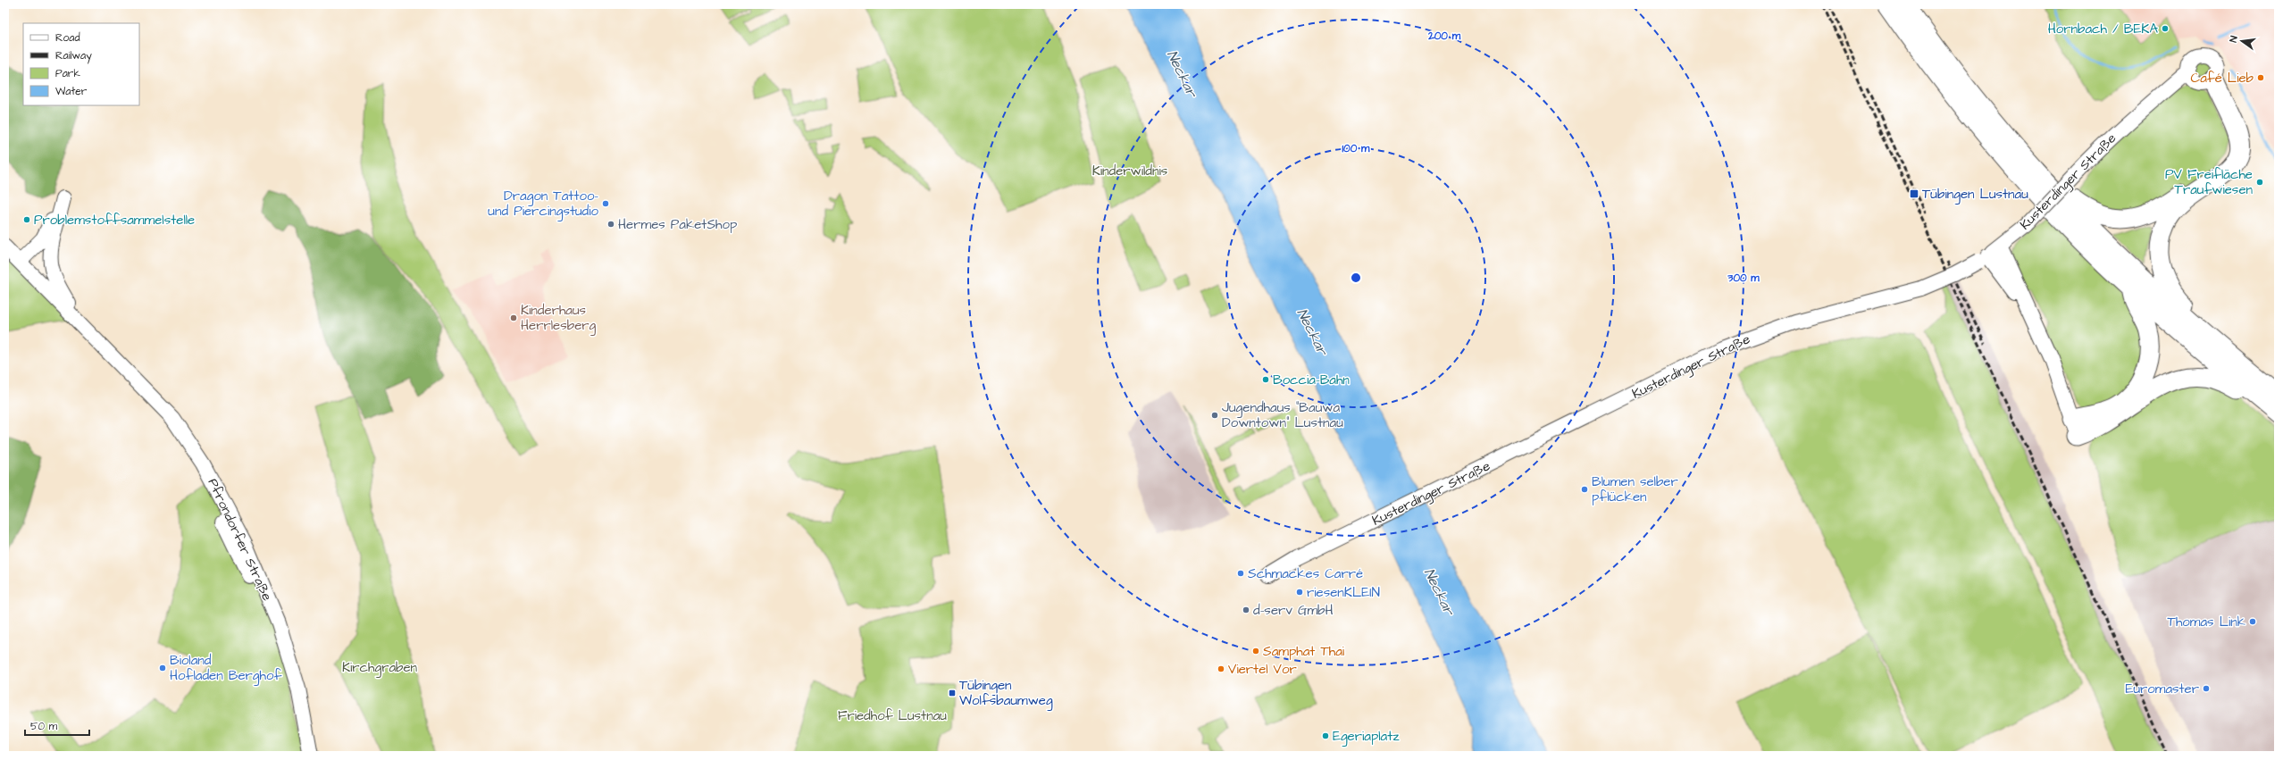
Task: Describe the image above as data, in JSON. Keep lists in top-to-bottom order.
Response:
{
  "streets": {
    "street": ["Kusterdinger Straße", "Pfrondorfer Straße"]
  },
  "water": ["Neckar"],
  "parks": ["Kinderwildnis", "Kirchgraben", "Friedhof Lustnau"],
  "places": {
    "other": [
      "Hornbach / BEKA",
      "Café Lieb",
      "PV Freifläche Traufwiesen",
      "Dragon Tattoo- und Piercingstudio",
      "Problemstoffsammelstelle",
      "Hermes PaketShop",
      "Kinderhaus Herrlesberg",
      "Boccia-Bahn",
      "Jugendhaus \"Bauwa Downtown\" Lustnau",
      "Blumen selber pflücken",
      "Schmackes Carré",
      "riesenKLEIN",
      "d-serv GmbH",
      "Thomas Link",
      "Samphat Thai",
      "Bioland Hofladen Berghof",
      "Viertel Vor",
      "Euromaster",
      "Egeriaplatz"
    ],
    "transit": ["Tübingen Lustnau", "Tübingen Wolfsbaumweg"]
  },
  "legend": [
    "Road",
    "Railway",
    "Park",
    "Water"
  ],
  "scale_bar": "50 m",
  "north": "left",
  "rings": ["200 m", "100 m", "300 m"]
}
